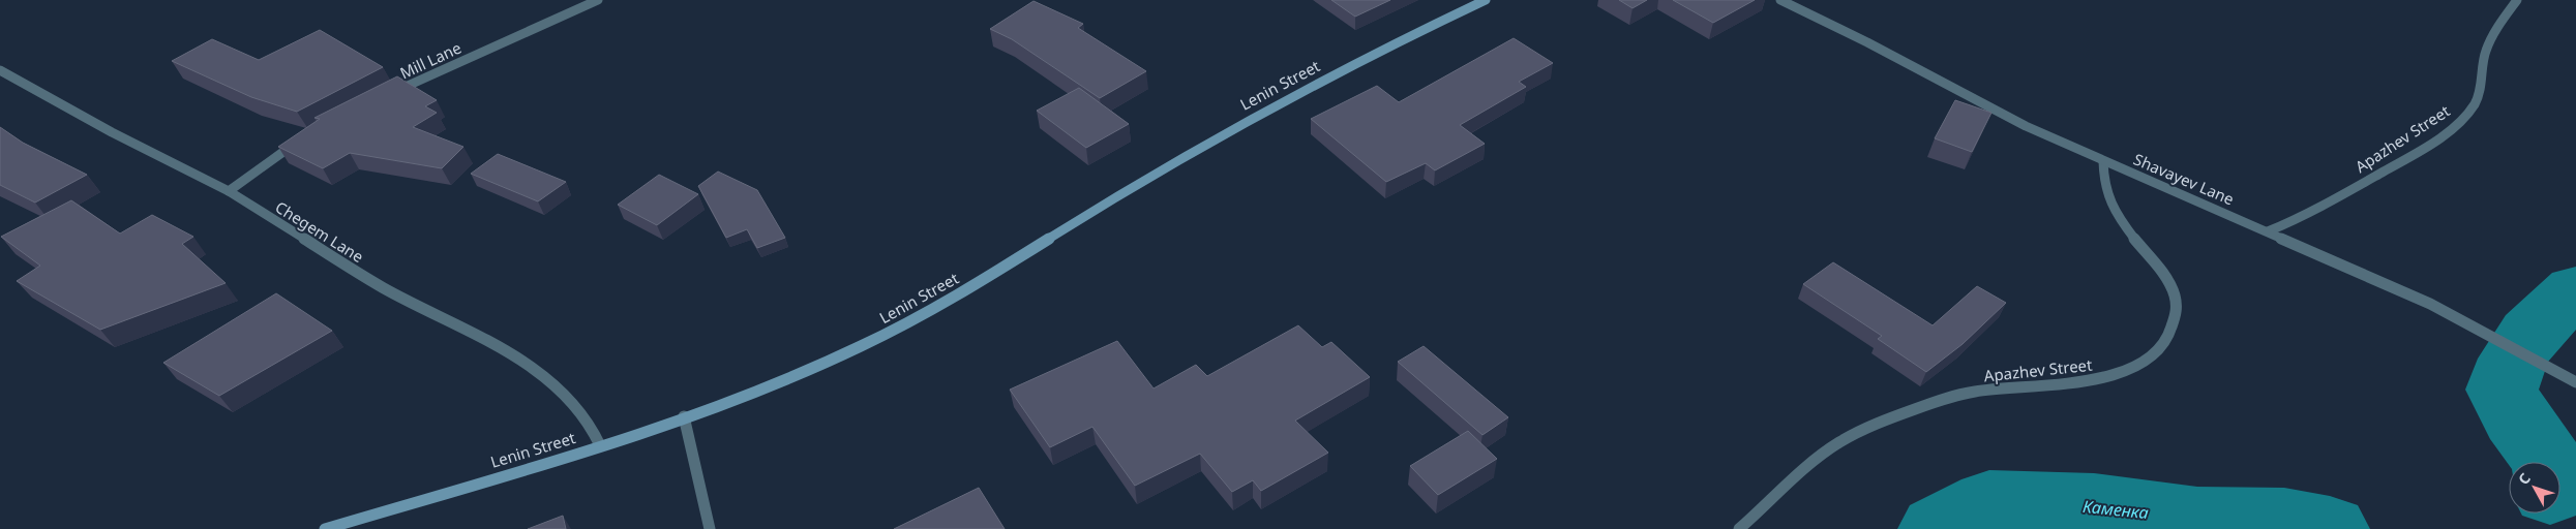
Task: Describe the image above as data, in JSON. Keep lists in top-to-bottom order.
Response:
{
  "streets": {
    "street": [
      "Mill Lane",
      "Lenin Street",
      "Apazhev Street",
      "Shavayev Lane",
      "Chegem Lane"
    ]
  },
  "crossings": [
    ["Lenin Street", "Chegem Lane"],
    ["Apazhev Street", "Shavayev Lane"]
  ],
  "water": ["Каменка"],
  "north": "top left"
}
